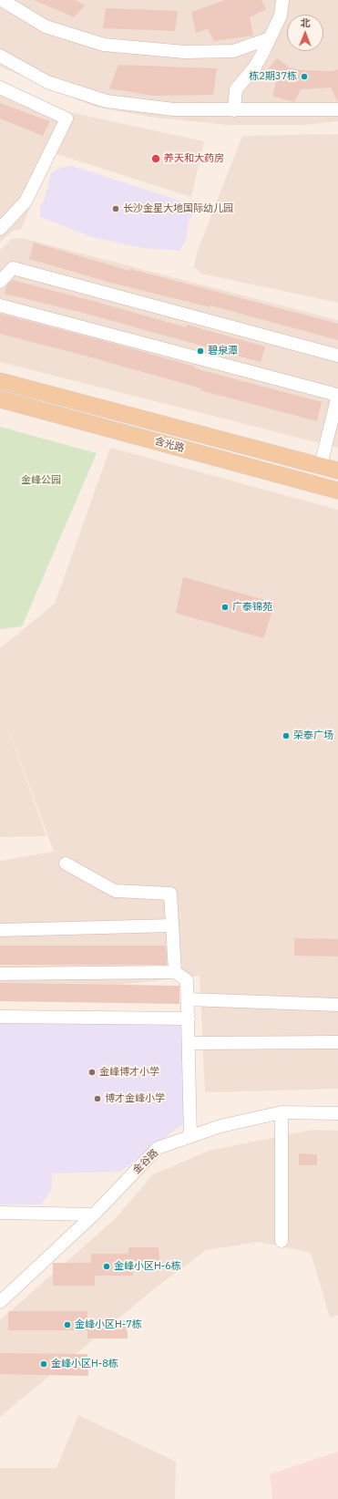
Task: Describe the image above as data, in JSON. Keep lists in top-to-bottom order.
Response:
{
  "streets": {
    "main road": ["含光路"],
    "street": ["金谷路"]
  },
  "parks": ["金峰公园"],
  "places": [
    "栋2期37栋",
    "养天和大药房",
    "长沙金星大地国际幼儿园",
    "碧泉潭",
    "广泰锦苑",
    "荣泰广场",
    "金峰博才小学",
    "博才金峰小学",
    "金峰小区H-6栋",
    "金峰小区H-7栋",
    "金峰小区H-8栋"
  ],
  "north": "top"
}
